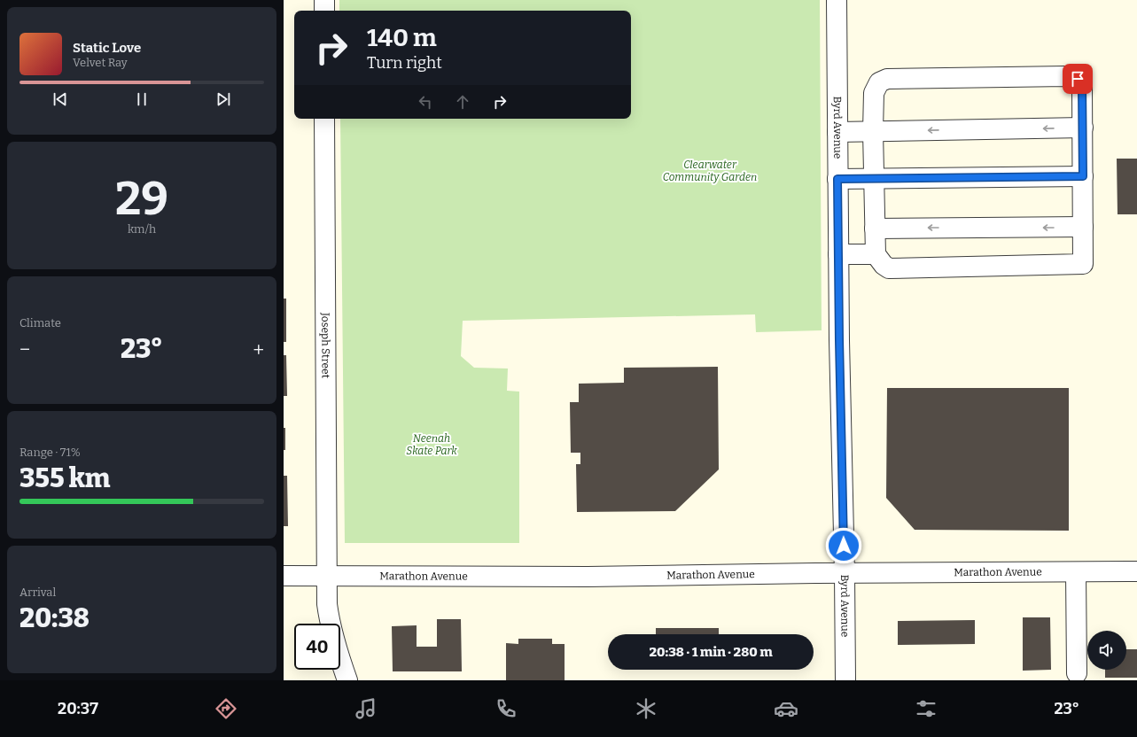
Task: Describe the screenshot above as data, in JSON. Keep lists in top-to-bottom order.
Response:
{
  "streets": {
    "street": ["Byrd Avenue", "Joseph Street", "Marathon Avenue"]
  },
  "crossings": [
    ["Byrd Avenue", "Marathon Avenue"],
    ["Joseph Street", "Marathon Avenue"]
  ],
  "parks": ["Clearwater Community Garden", "Neenah Skate Park"],
  "page": {
    "turn": ["140 m", "Turn right"],
    "song": ["Static Love", "Velvet Ray"],
    "tile": [
      ["29", "km/h"],
      "Climate",
      ["Range · 71%", "355 km"],
      ["Arrival", "20:38"]
    ],
    "heat": ["−", "23°", "+"],
    "limit": "40",
    "trip": "20:38 · 1 min · 280 m",
    "tabs": ["20:37", "23°"]
  }
}
